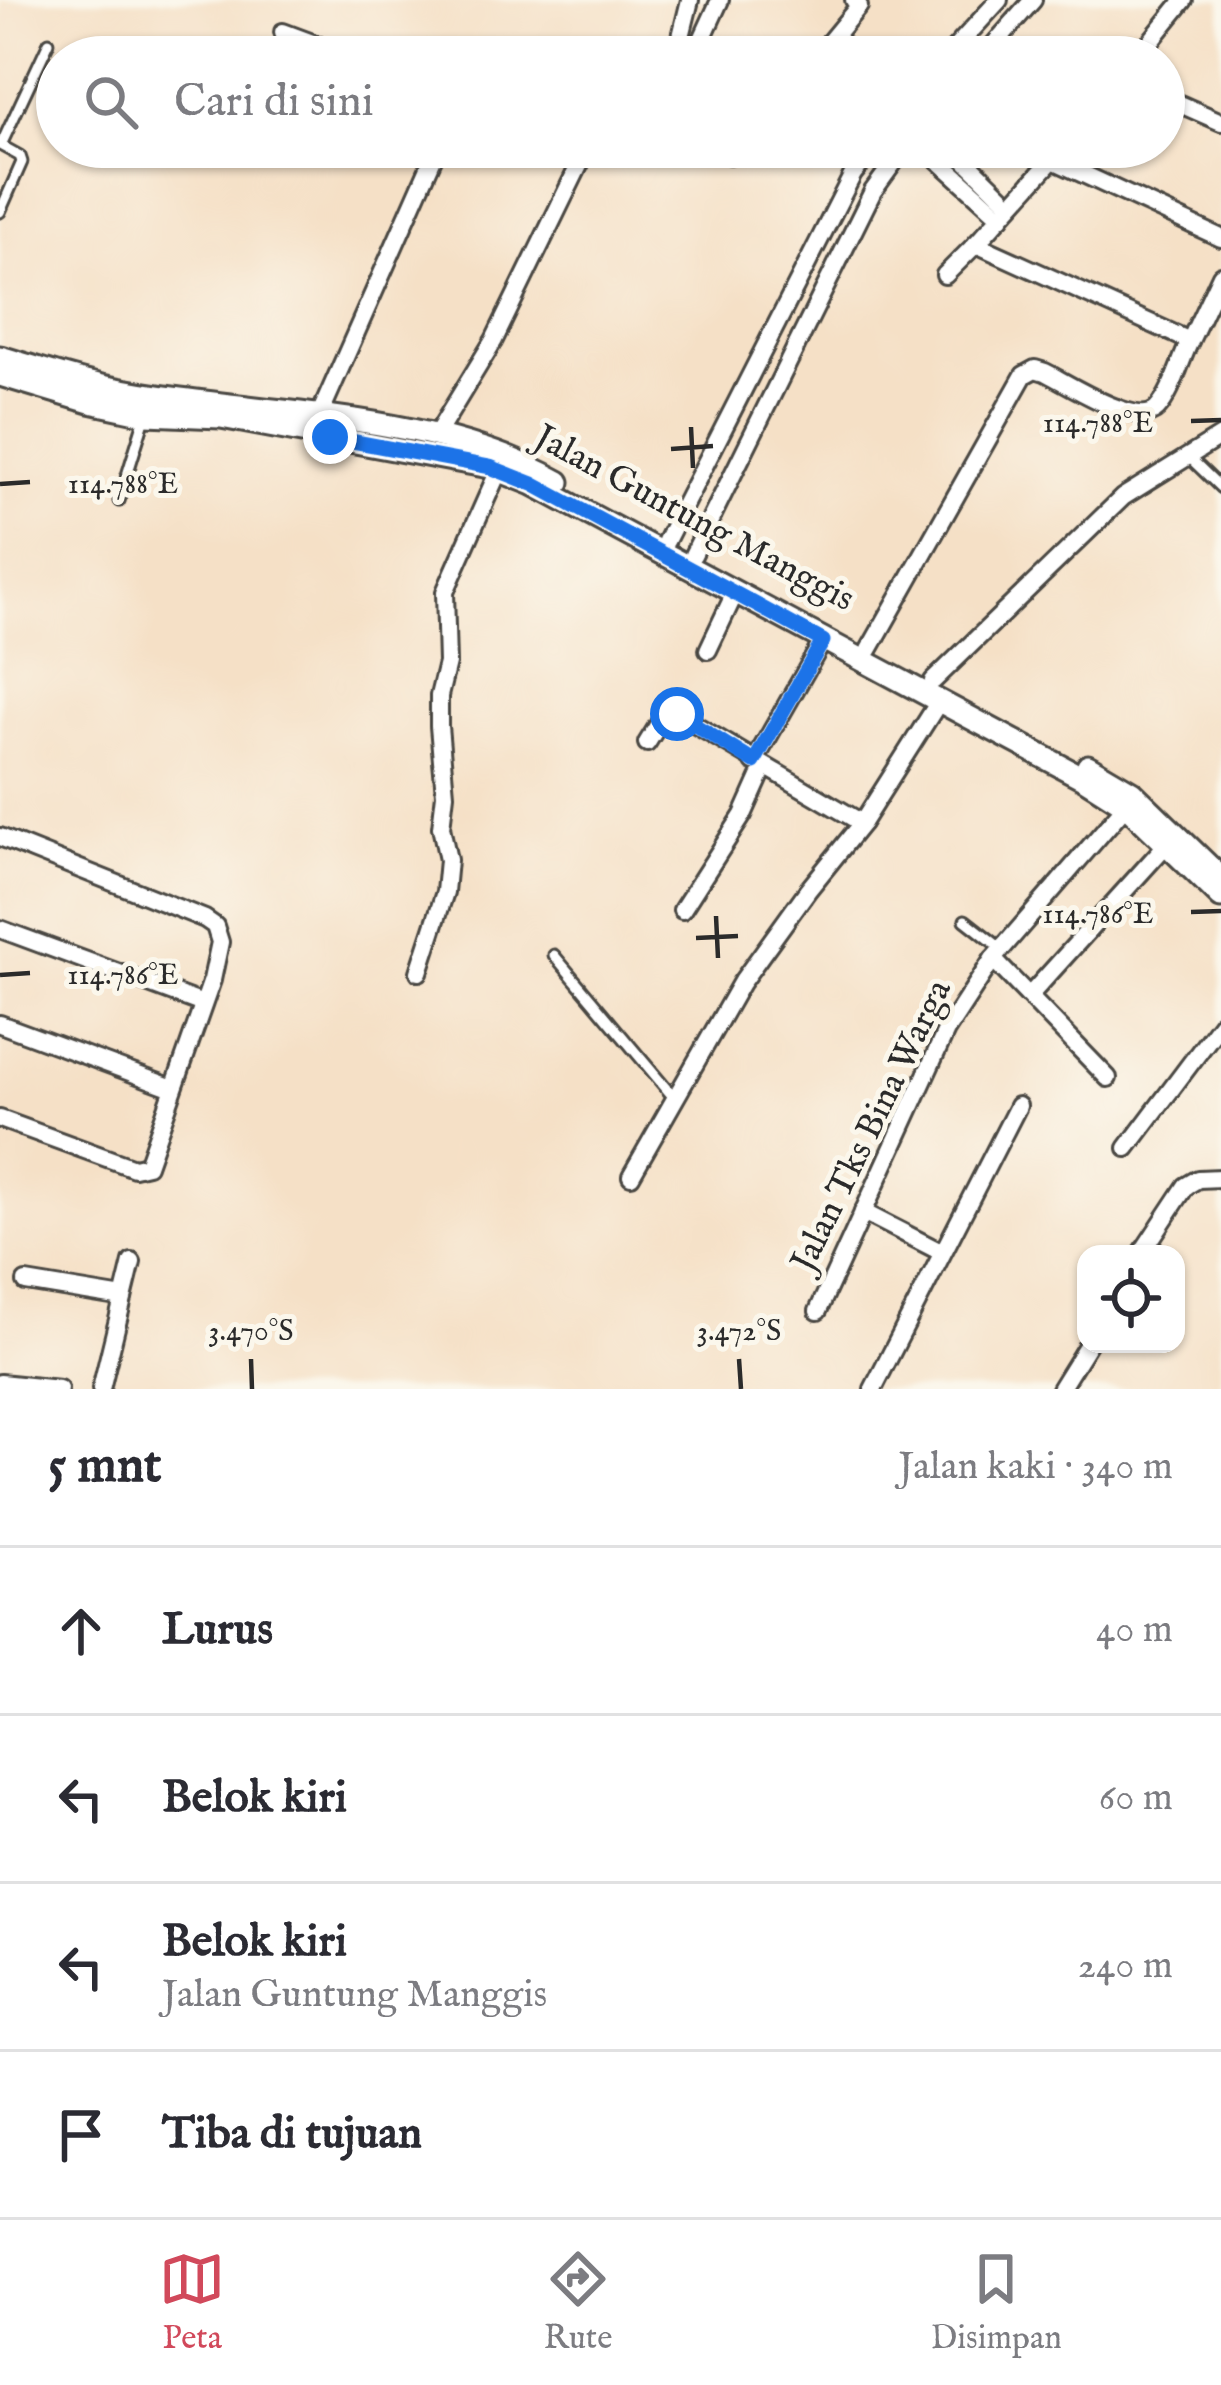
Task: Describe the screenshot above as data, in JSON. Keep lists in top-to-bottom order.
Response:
{
  "streets": {
    "street": ["Jalan Guntung Manggis", "Jalan Tks Bina Warga"]
  },
  "crossings": [
    ["Jalan Guntung Manggis", "Jalan Tks Bina Warga"]
  ],
  "page": {
    "search": "Cari di sini",
    "heading": ["5 mnt", "Jalan kaki · 340 m"],
    "list": [
      ["Lurus", "40 m"],
      ["Belok kiri", "60 m"],
      ["Belok kiri", "Jalan Guntung Manggis", "240 m"],
      "Tiba di tujuan"
    ],
    "nav": ["Peta", "Rute", "Disimpan"]
  },
  "coordinates": [
    "114.788°E",
    "114.786°E",
    "3.470°S",
    "3.472°S"
  ]
}
